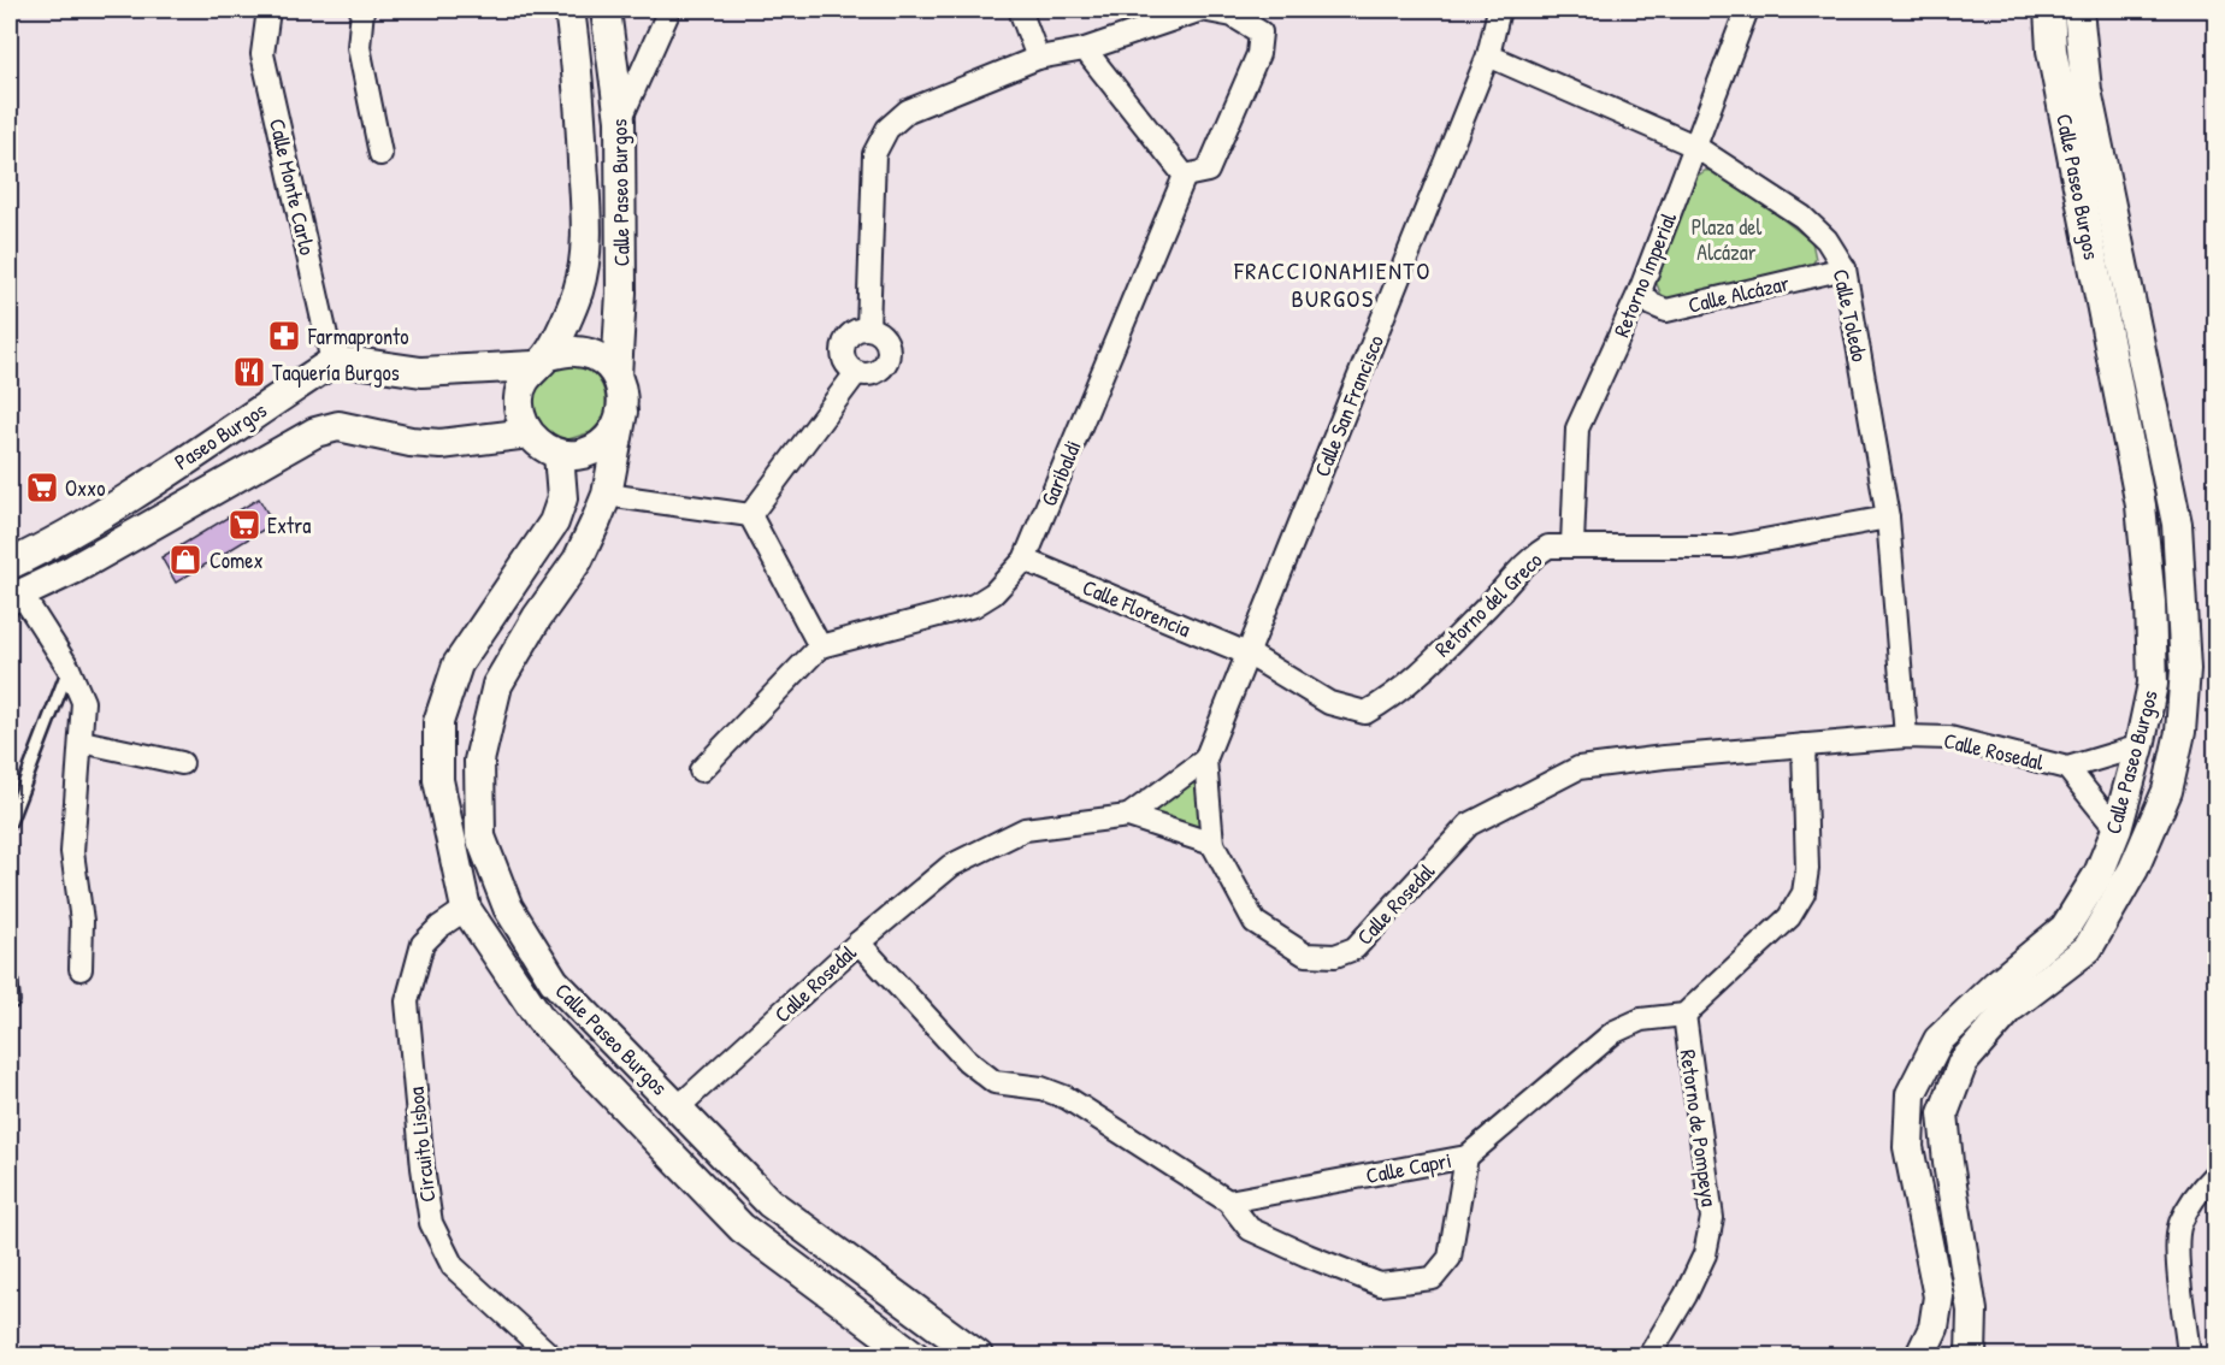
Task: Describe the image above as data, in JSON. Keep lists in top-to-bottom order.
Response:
{
  "streets": {
    "street": [
      "Calle Monte Carlo",
      "Calle Paseo Burgos",
      "Retorno Imperial",
      "Calle Alcázar",
      "Calle Toledo",
      "Calle San Francisco",
      "Paseo Burgos",
      "Garibaldi",
      "Retorno del Greco",
      "Calle Florencia",
      "Calle Rosedal",
      "Retorno de Pompeya",
      "Circuito Lisboa",
      "Calle Capri"
    ]
  },
  "crossings": [
    ["Calle Monte Carlo", "Paseo Burgos"],
    ["Calle Paseo Burgos", "Paseo Burgos"],
    ["Calle Paseo Burgos", "Calle Rosedal"],
    ["Calle Paseo Burgos", "Circuito Lisboa"],
    ["Retorno Imperial", "Calle Alcázar"],
    ["Retorno Imperial", "Calle Toledo"],
    ["Retorno Imperial", "Retorno del Greco"],
    ["Calle Alcázar", "Calle Toledo"],
    ["Calle Toledo", "Calle San Francisco"],
    ["Calle Toledo", "Retorno del Greco"],
    ["Calle Toledo", "Calle Rosedal"],
    ["Calle San Francisco", "Retorno del Greco"],
    ["Calle San Francisco", "Calle Florencia"],
    ["Calle San Francisco", "Calle Rosedal"],
    ["Garibaldi", "Calle Florencia"],
    ["Retorno del Greco", "Calle Florencia"],
    ["Retorno de Pompeya", "Calle Capri"]
  ],
  "districts": ["FRACCIONAMIENTO BURGOS"],
  "parks": ["Plaza del Alcázar"],
  "places": {
    "pharmacy": ["Farmapronto"],
    "restaurant": ["Taquería Burgos"],
    "supermarket": ["Oxxo", "Extra"],
    "shop": ["Comex"]
  }
}
